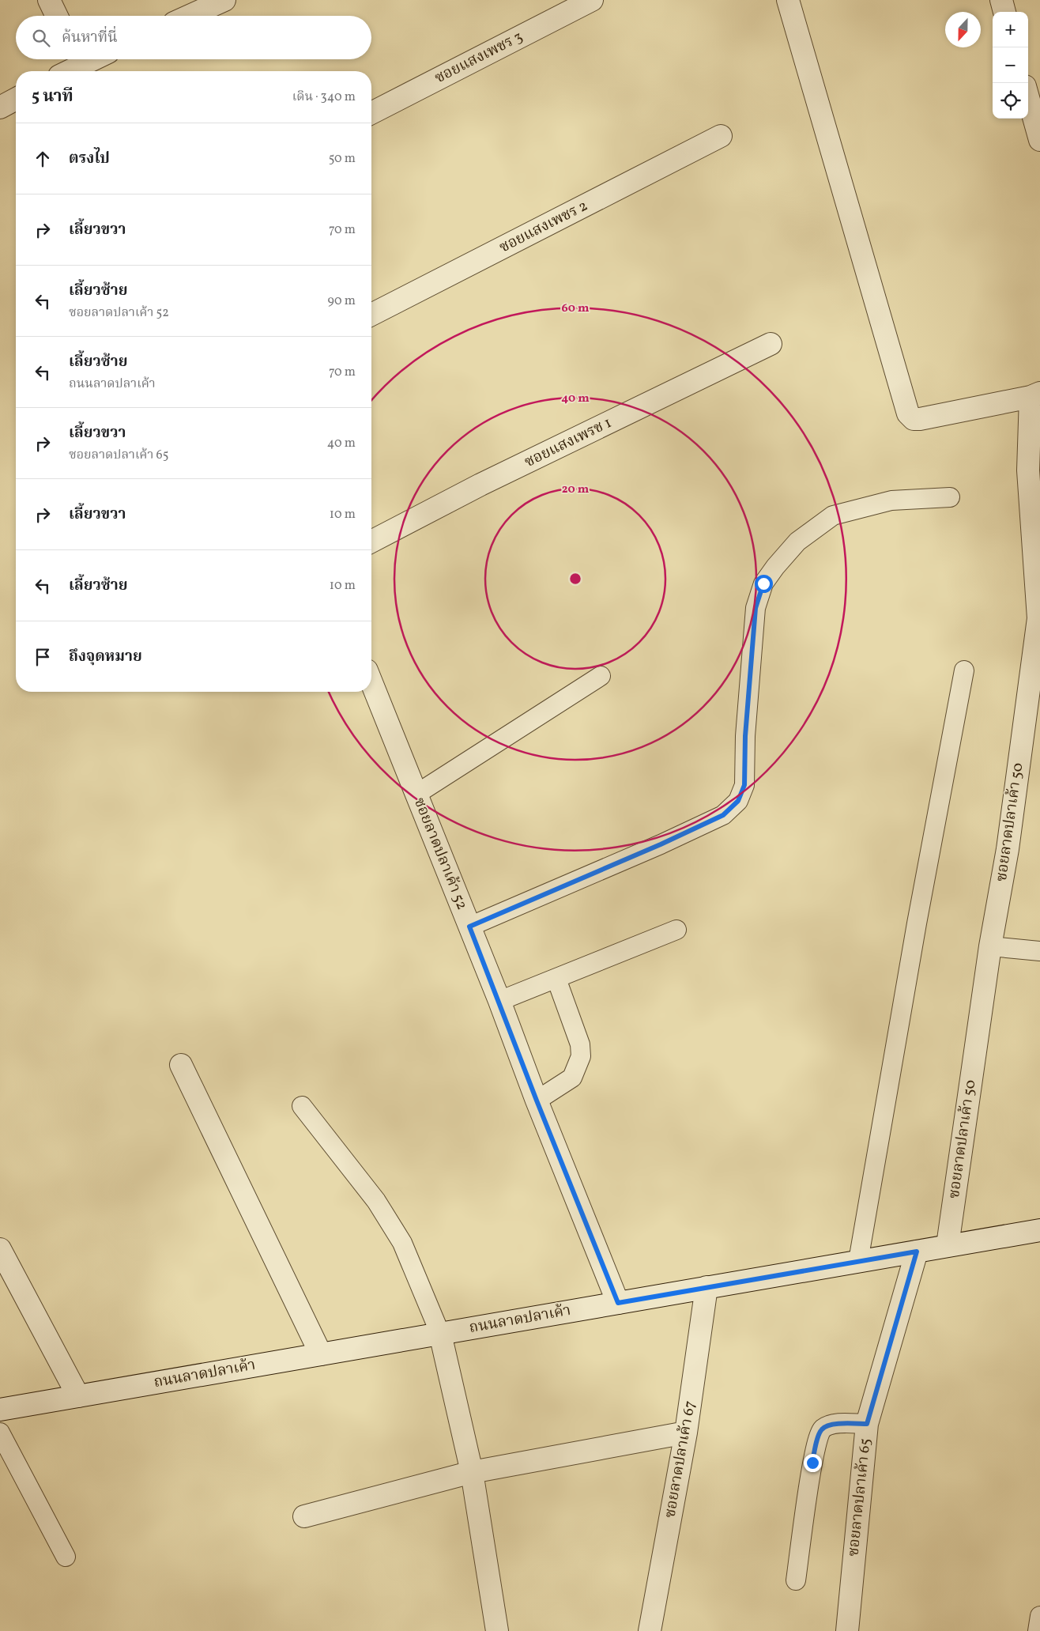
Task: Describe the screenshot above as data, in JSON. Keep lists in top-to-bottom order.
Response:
{
  "streets": {
    "street": [
      "ซอยแสงเพชร 3",
      "ซอยแสงเพชร 2",
      "ซอยแสงเพรช 1",
      "ซอยลาดปลาเค้า 50",
      "ซอยลาดปลาเค้า 52",
      "ถนนลาดปลาเค้า",
      "ซอยลาดปลาเค้า 67",
      "ซอยลาดปลาเค้า 65"
    ]
  },
  "crossings": [
    ["ซอยลาดปลาเค้า 50", "ถนนลาดปลาเค้า"],
    ["ซอยลาดปลาเค้า 52", "ถนนลาดปลาเค้า"],
    ["ถนนลาดปลาเค้า", "ซอยลาดปลาเค้า 67"],
    ["ถนนลาดปลาเค้า", "ซอยลาดปลาเค้า 65"]
  ],
  "north": "bottom",
  "page": {
    "map_buttons": ["+", "−"],
    "search": "ค้นหาที่นี่",
    "heading": ["5 นาที", "เดิน · 340 m"],
    "list": [
      ["ตรงไป", "50 m"],
      ["เลี้ยวขวา", "70 m"],
      ["เลี้ยวซ้าย", "ซอยลาดปลาเค้า 52", "90 m"],
      ["เลี้ยวซ้าย", "ถนนลาดปลาเค้า", "70 m"],
      ["เลี้ยวขวา", "ซอยลาดปลาเค้า 65", "40 m"],
      ["เลี้ยวขวา", "10 m"],
      ["เลี้ยวซ้าย", "10 m"],
      "ถึงจุดหมาย"
    ]
  },
  "rings": ["60 m", "40 m", "20 m"]
}
